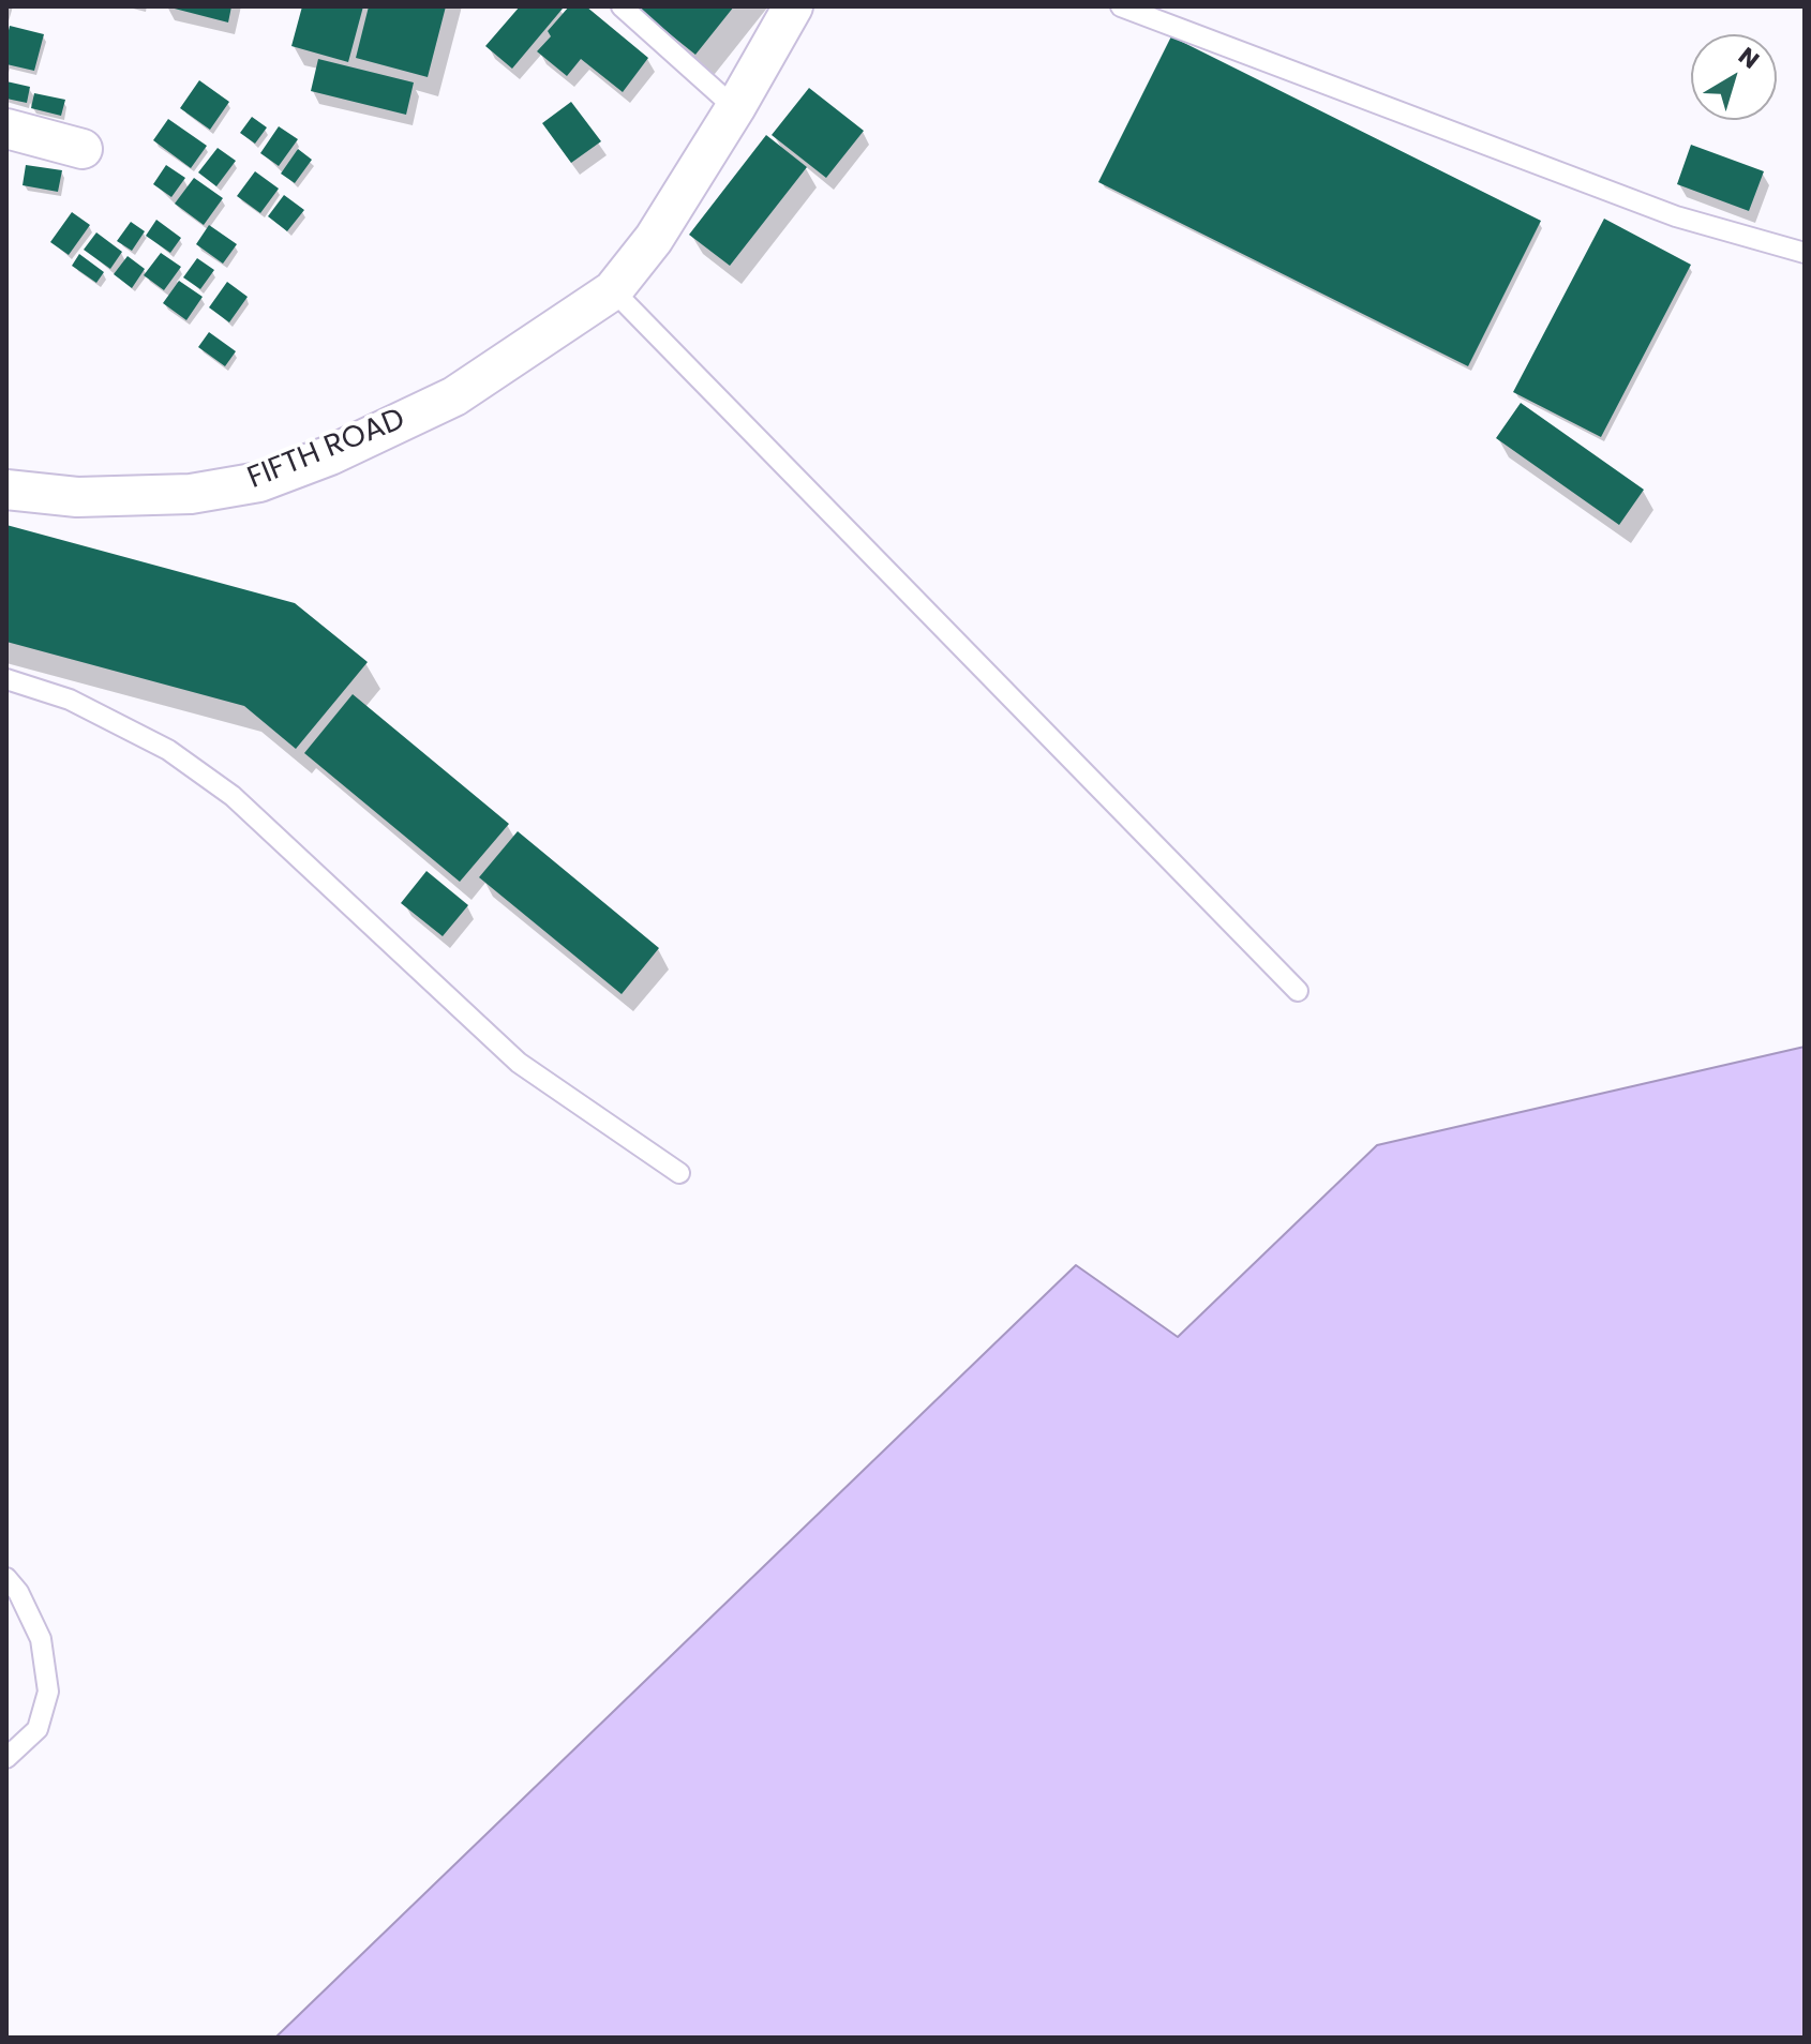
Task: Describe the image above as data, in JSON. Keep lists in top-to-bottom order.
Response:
{
  "streets": {
    "street": ["FIFTH ROAD"]
  },
  "north": "top right"
}
